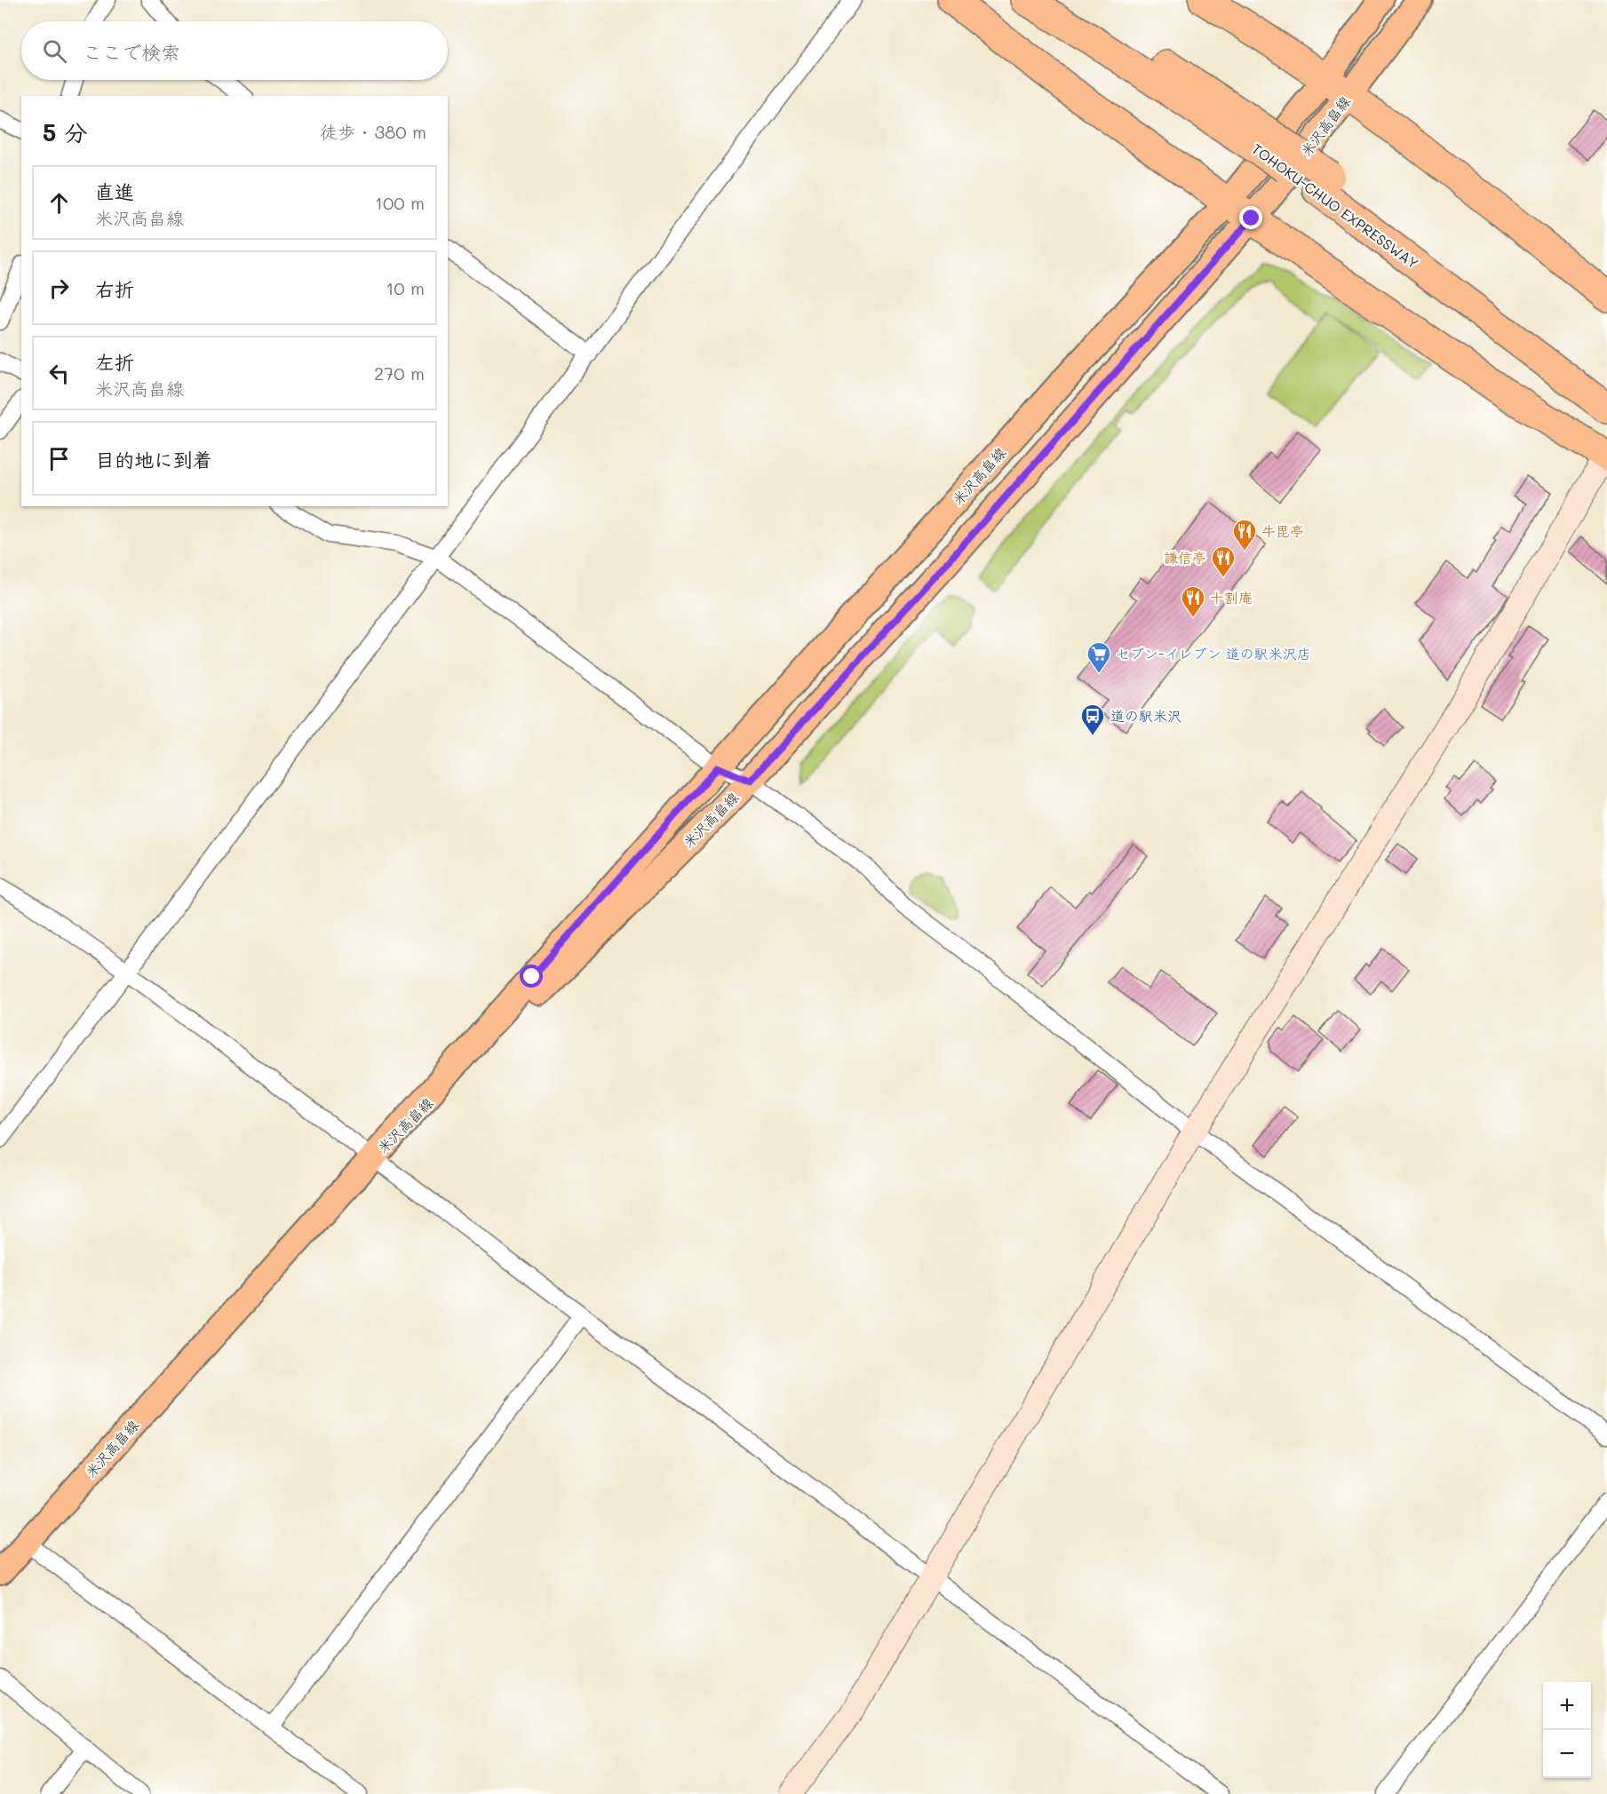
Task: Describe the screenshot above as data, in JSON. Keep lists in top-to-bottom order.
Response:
{
  "streets": {
    "highway": ["TOHOKU-CHUO EXPRESSWAY"],
    "main road": ["米沢高畠線"]
  },
  "places": {
    "restaurant": ["牛毘亭", "謙信亭", "十割庵"],
    "supermarket": ["セブン-イレブン 道の駅米沢店"],
    "bus stop": ["道の駅米沢"]
  },
  "page": {
    "search": "ここで検索",
    "heading": ["5 分", "徒歩 · 380 m"],
    "list": [
      ["直進", "米沢高畠線", "100 m"],
      ["右折", "10 m"],
      ["左折", "米沢高畠線", "270 m"],
      "目的地に到着"
    ],
    "map_buttons": ["+", "−"]
  }
}
